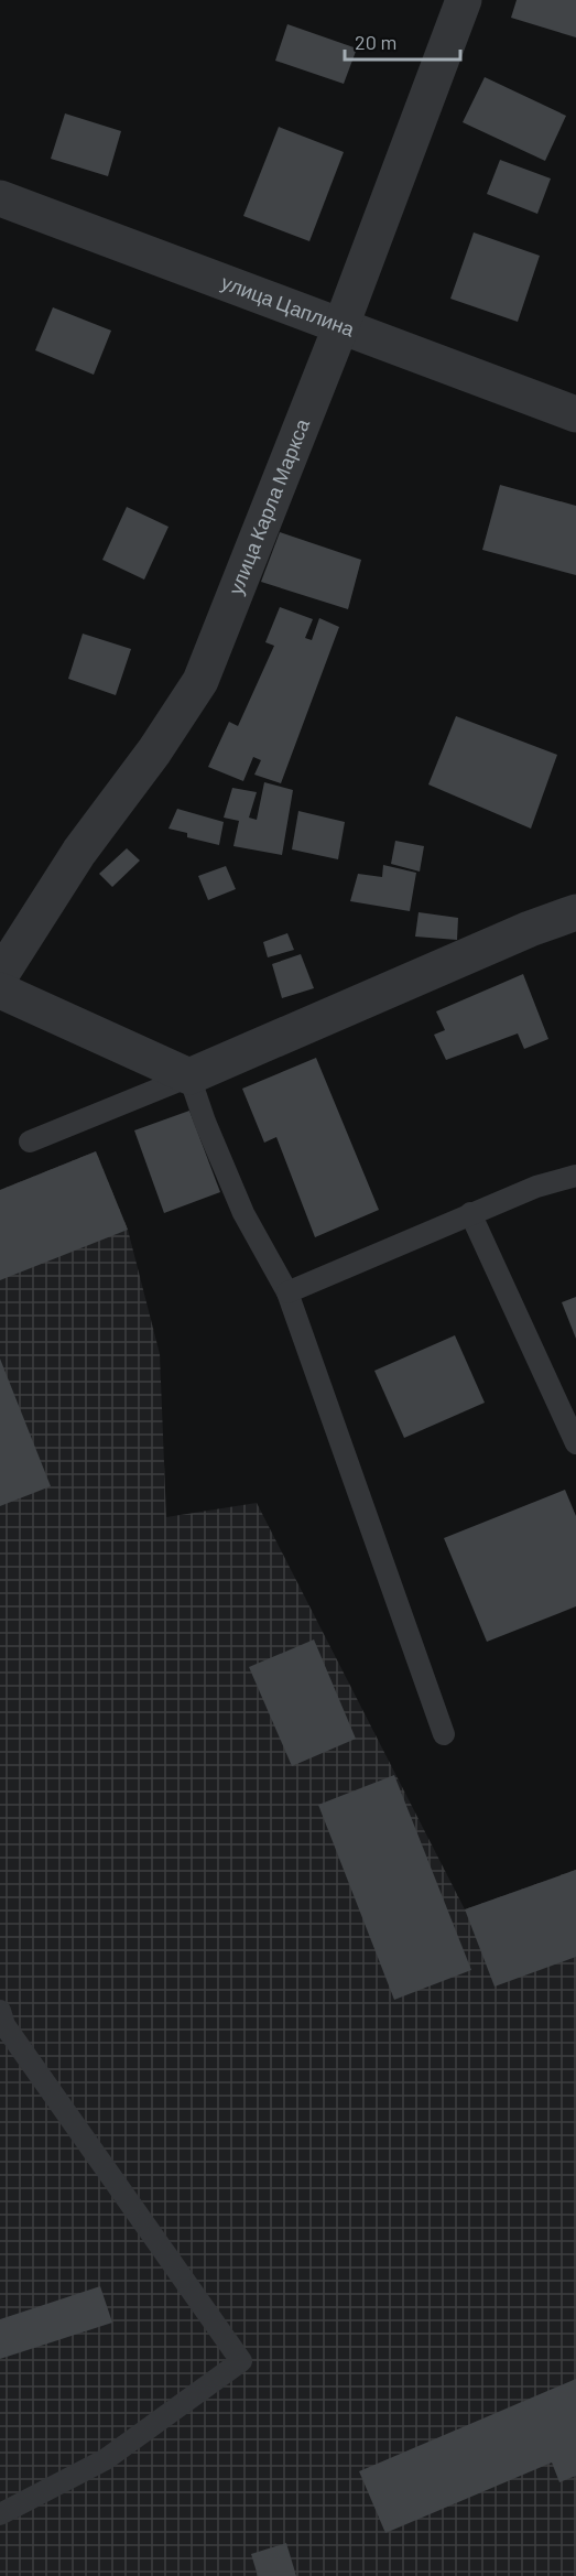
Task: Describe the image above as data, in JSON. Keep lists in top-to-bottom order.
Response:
{
  "streets": {
    "street": ["улица Цаплина", "улица Карла Маркса"]
  },
  "crossings": [
    ["улица Цаплина", "улица Карла Маркса"]
  ],
  "scale_bar": "20 m"
}
